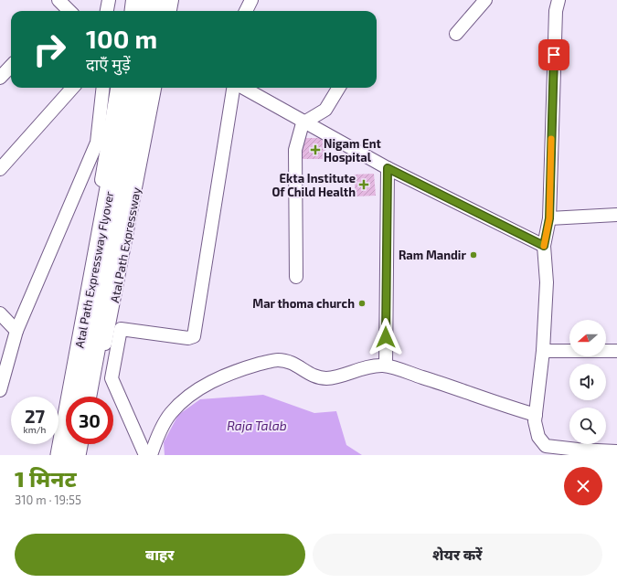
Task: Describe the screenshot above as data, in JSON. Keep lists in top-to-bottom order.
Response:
{
  "streets": {
    "highway": ["Atal Path Expressway Flyover"],
    "street": ["Atal Path Expressway"]
  },
  "water": ["Raja Talab"],
  "places": {
    "health": ["Nigam Ent Hospital", "Ekta Institute Of Child Health"],
    "other": ["Ram Mandir", "Mar thoma church"]
  },
  "north": "left",
  "page": {
    "turn": ["100 m", "दाएँ मुड़ें"],
    "speed": "27 km/h",
    "limit": "30",
    "heading": ["1 मिनट", "310 m · 19:55"],
    "buttons": ["बाहर", "शेयर करें"]
  }
}
